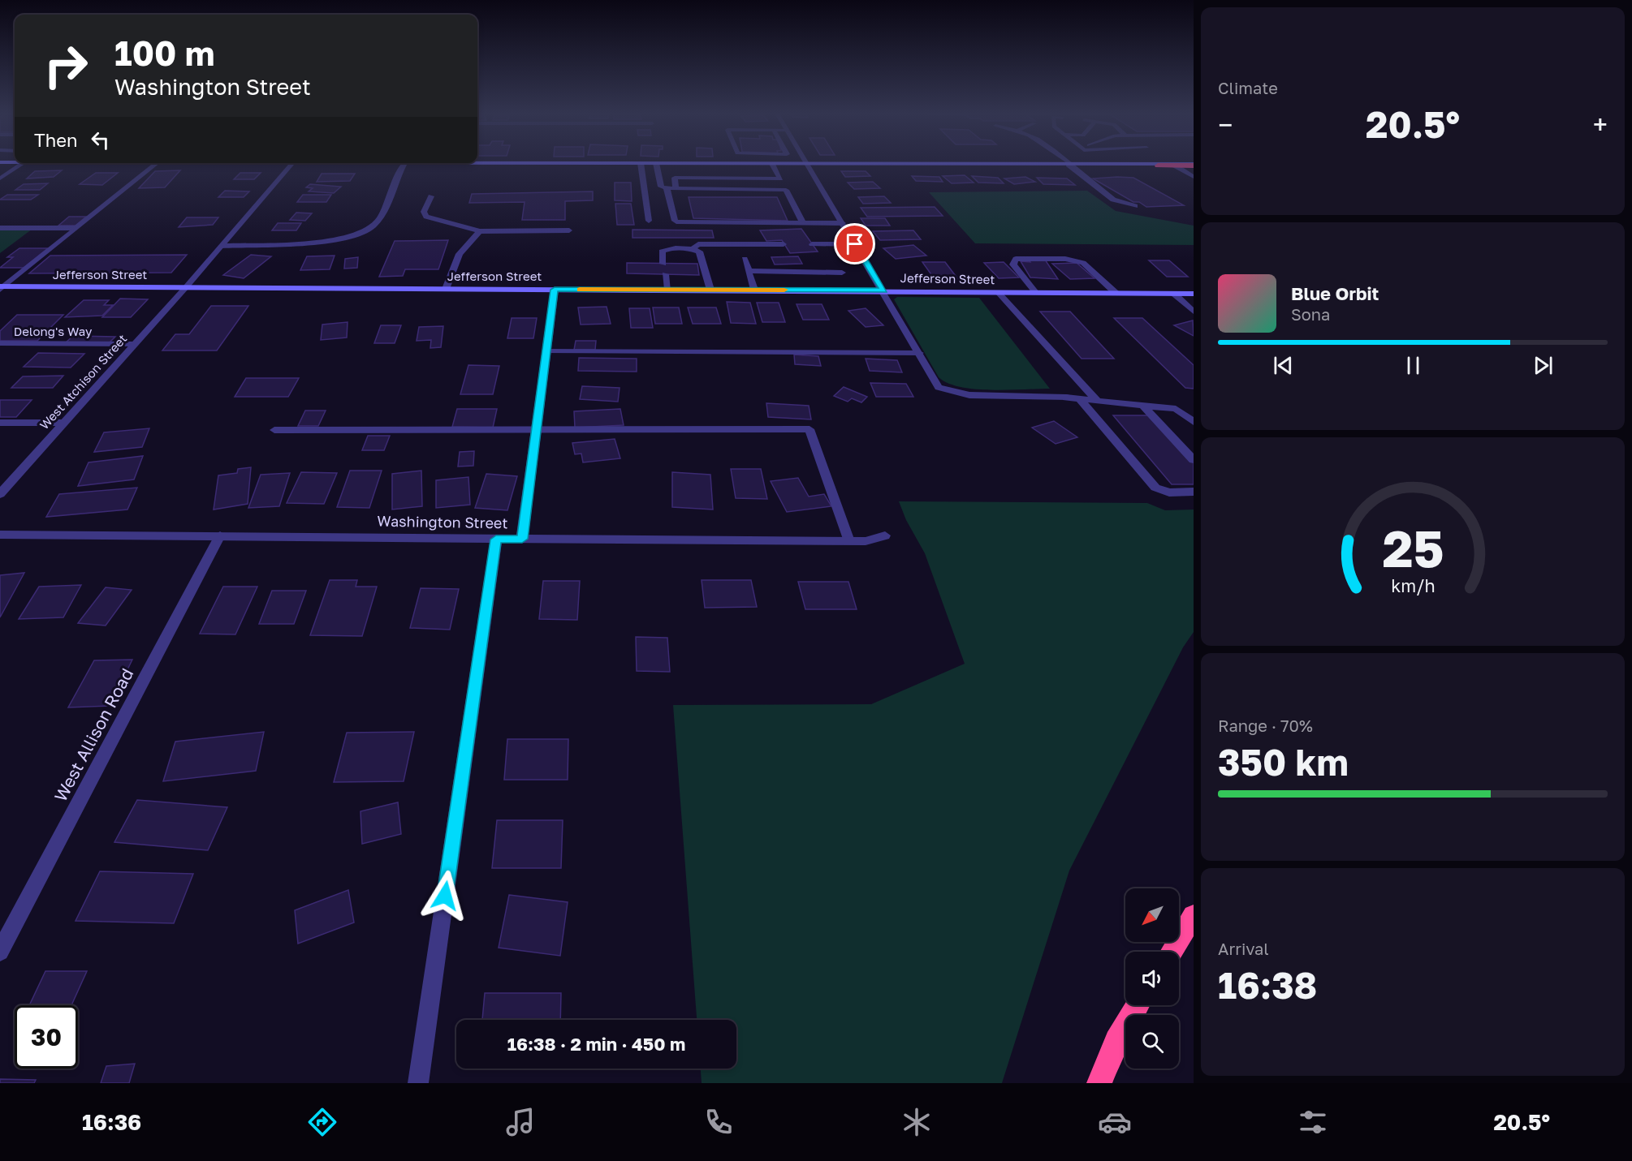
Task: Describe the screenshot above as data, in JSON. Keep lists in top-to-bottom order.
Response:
{
  "streets": {
    "main road": ["Jefferson Street"],
    "street": [
      "Delong's Way",
      "West Atchison Street",
      "Washington Street",
      "West Allison Road"
    ]
  },
  "crossings": [
    ["Jefferson Street", "West Atchison Street"],
    ["Delong's Way", "West Atchison Street"],
    ["Washington Street", "West Allison Road"]
  ],
  "north": "bottom left",
  "page": {
    "tile": [
      "Climate",
      ["Range · 70%", "350 km"],
      ["Arrival", "16:38"]
    ],
    "turn": ["100 m", "Washington Street"],
    "heat": ["−", "20.5°", "+"],
    "then": "Then",
    "song": ["Blue Orbit", "Sona"],
    "limit": "30",
    "trip": "16:38 · 2 min · 450 m",
    "tabs": ["16:36", "20.5°"],
    "gauge": ["25", "km/h"]
  }
}
